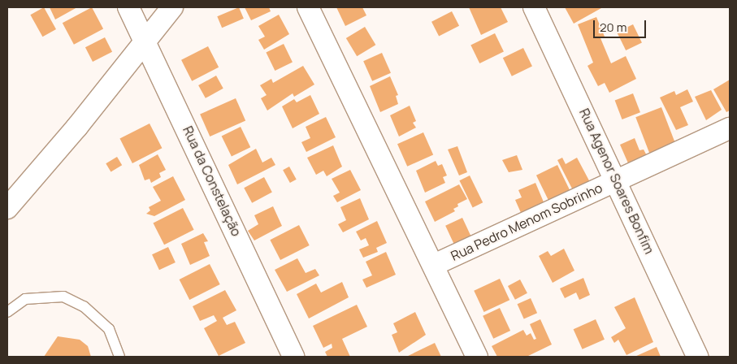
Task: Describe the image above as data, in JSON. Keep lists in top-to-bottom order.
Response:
{
  "streets": {
    "street": ["Rua da Constelação", "Rua Agenor Soares Bonfim", "Rua Pedro Menom Sobrinho"]
  },
  "crossings": [
    ["Rua Agenor Soares Bonfim", "Rua Pedro Menom Sobrinho"]
  ],
  "scale_bar": "20 m"
}
